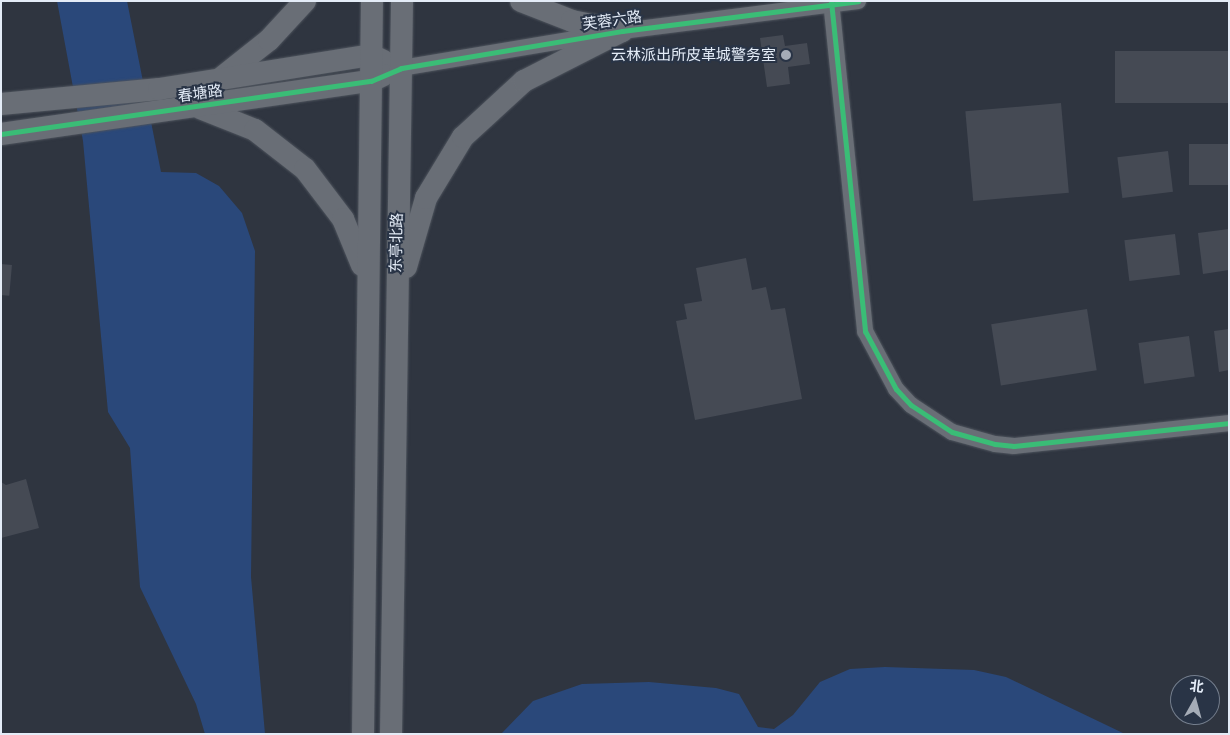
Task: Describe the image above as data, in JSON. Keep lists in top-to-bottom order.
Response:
{
  "streets": {
    "main road": ["春塘路", "东亭北路"],
    "street": ["芙蓉六路"]
  },
  "crossings": [
    ["芙蓉六路", "春塘路"],
    ["芙蓉六路", "东亭北路"],
    ["春塘路", "东亭北路"]
  ],
  "places": ["云林派出所皮革城警务室"],
  "north": "top"
}
